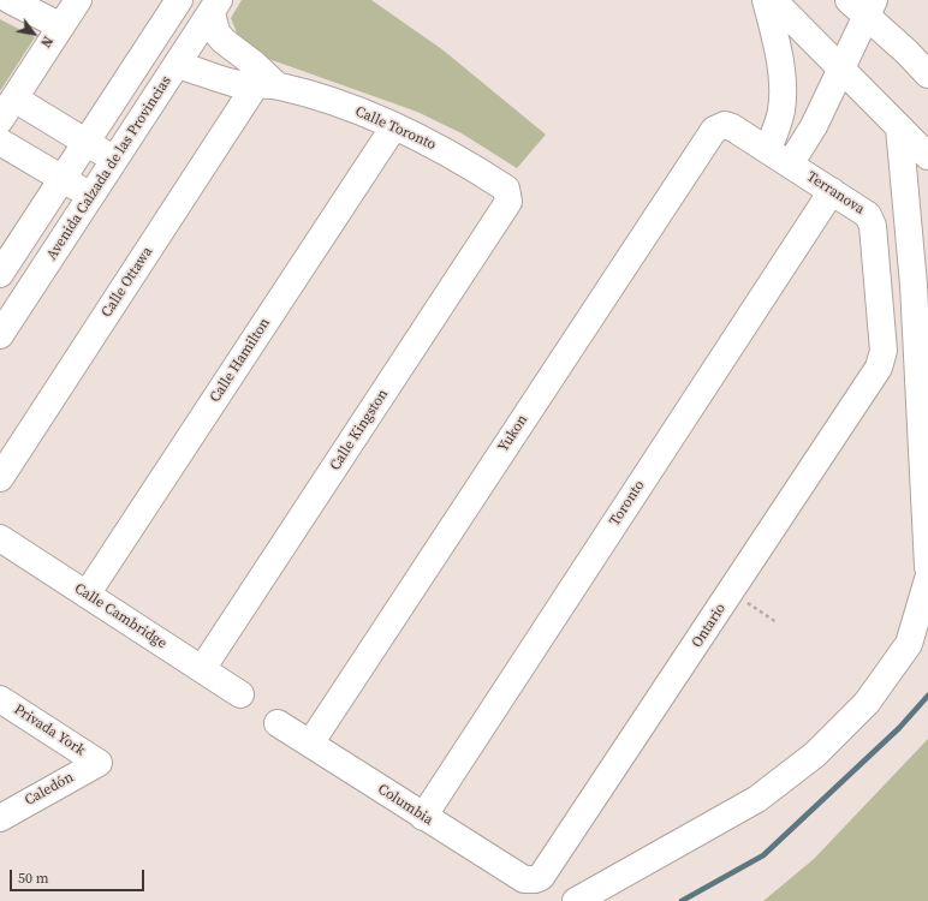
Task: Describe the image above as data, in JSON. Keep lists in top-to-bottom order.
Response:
{
  "streets": {
    "street": [
      "Calle Toronto",
      "Avenida Calzada de las Provincias",
      "Terranova",
      "Calle Ottawa",
      "Calle Hamilton",
      "Calle Kingston",
      "Yukon",
      "Toronto",
      "Calle Cambridge",
      "Ontario",
      "Privada York",
      "Caledón",
      "Columbia"
    ]
  },
  "crossings": [
    ["Calle Toronto", "Avenida Calzada de las Provincias"],
    ["Calle Toronto", "Calle Ottawa"],
    ["Calle Toronto", "Calle Hamilton"],
    ["Calle Toronto", "Calle Kingston"],
    ["Terranova", "Yukon"],
    ["Terranova", "Toronto"],
    ["Terranova", "Ontario"],
    ["Calle Hamilton", "Calle Cambridge"],
    ["Calle Kingston", "Calle Cambridge"],
    ["Yukon", "Columbia"],
    ["Toronto", "Columbia"],
    ["Ontario", "Columbia"],
    ["Privada York", "Caledón"]
  ],
  "scale_bar": "50 m",
  "north": "bottom right"
}
